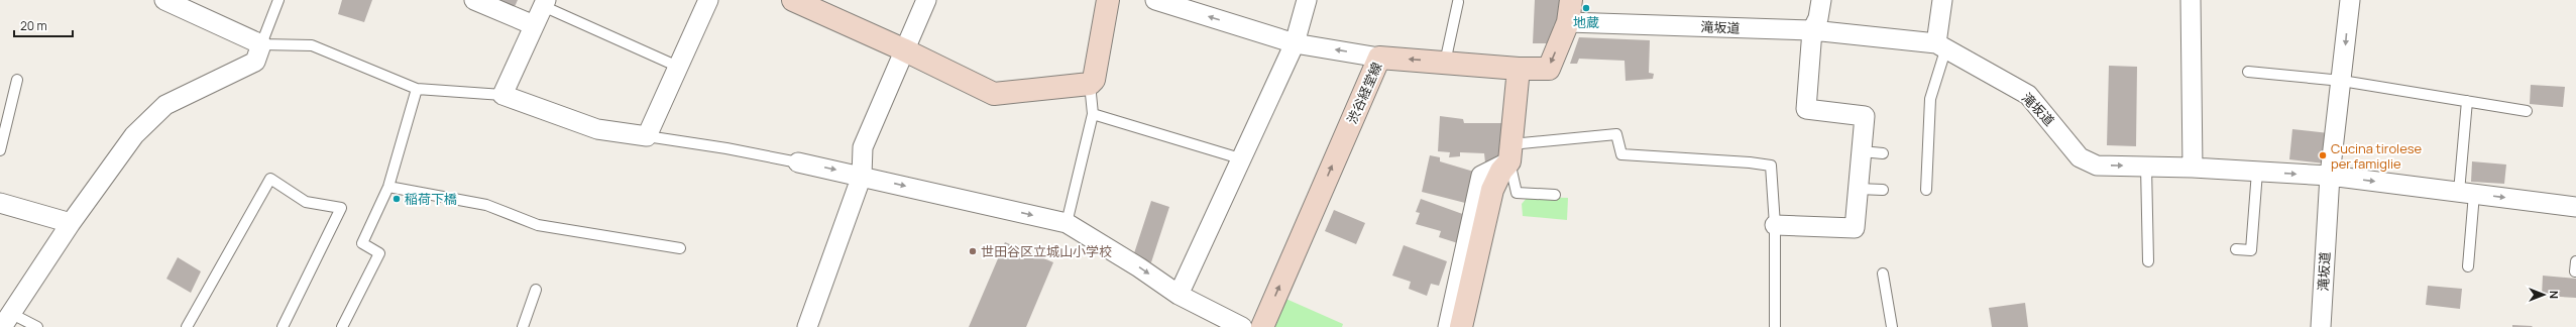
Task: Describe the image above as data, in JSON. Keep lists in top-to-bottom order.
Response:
{
  "streets": {
    "main road": ["渋谷経堂線"],
    "street": ["滝坂道"]
  },
  "crossings": [
    ["滝坂道", "渋谷経堂線"]
  ],
  "places": [
    "地蔵",
    "Cucina tirolese per famiglie",
    "稲荷下橋",
    "世田谷区立城山小学校"
  ],
  "scale_bar": "20 m",
  "north": "right"
}
